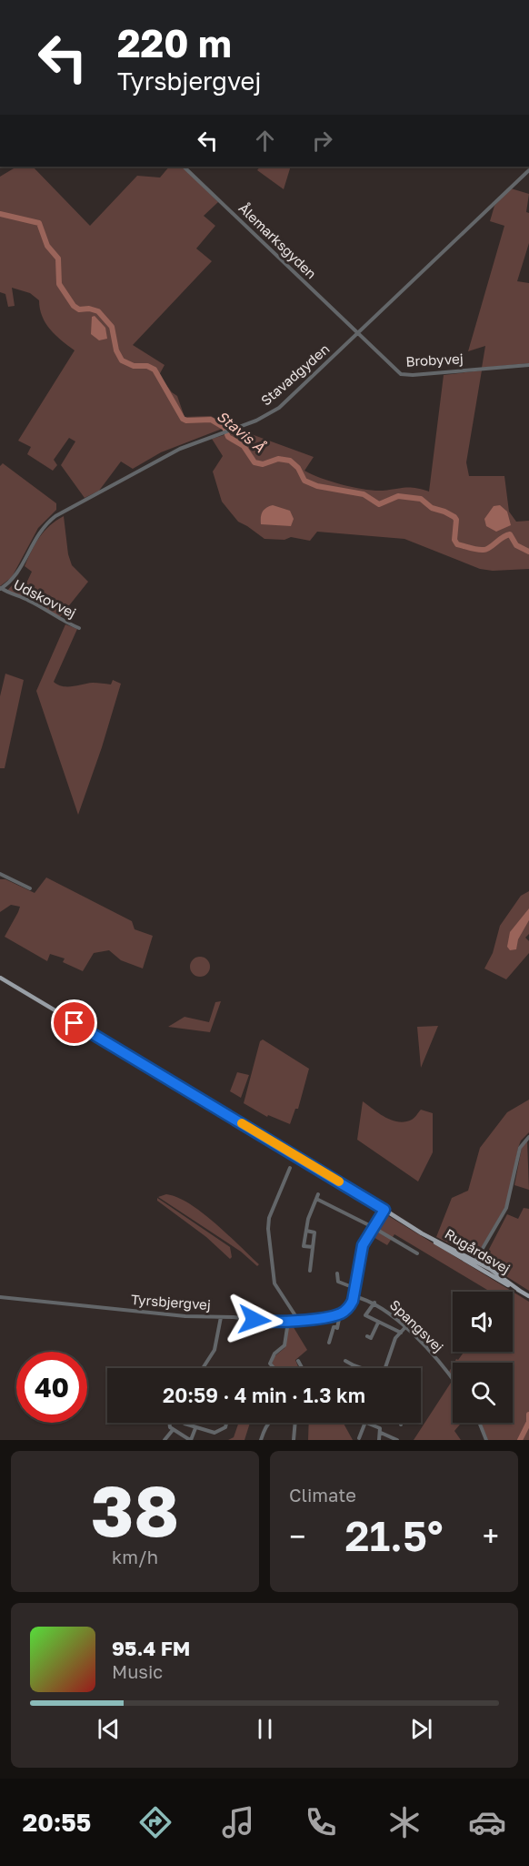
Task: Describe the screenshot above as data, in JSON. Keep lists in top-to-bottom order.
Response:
{
  "streets": {
    "main road": ["Rugårdsvej"],
    "street": [
      "Ålemarksgyden",
      "Brobyvej",
      "Stavadgyden",
      "Udskovvej",
      "Tyrsbjergvej",
      "Spangsvej"
    ]
  },
  "crossings": [
    ["Ålemarksgyden", "Brobyvej"],
    ["Ålemarksgyden", "Stavadgyden"],
    ["Brobyvej", "Stavadgyden"],
    ["Stavadgyden", "Udskovvej"]
  ],
  "water": ["Stavis Å"],
  "page": {
    "turn": ["220 m", "Tyrsbjergvej"],
    "limit": "40",
    "trip": "20:59 · 4 min · 1.3 km",
    "tile": [
      ["38", "km/h"],
      "Climate"
    ],
    "heat": ["−", "21.5°", "+"],
    "song": ["95.4 FM", "Music"],
    "tabs": "20:55"
  }
}
